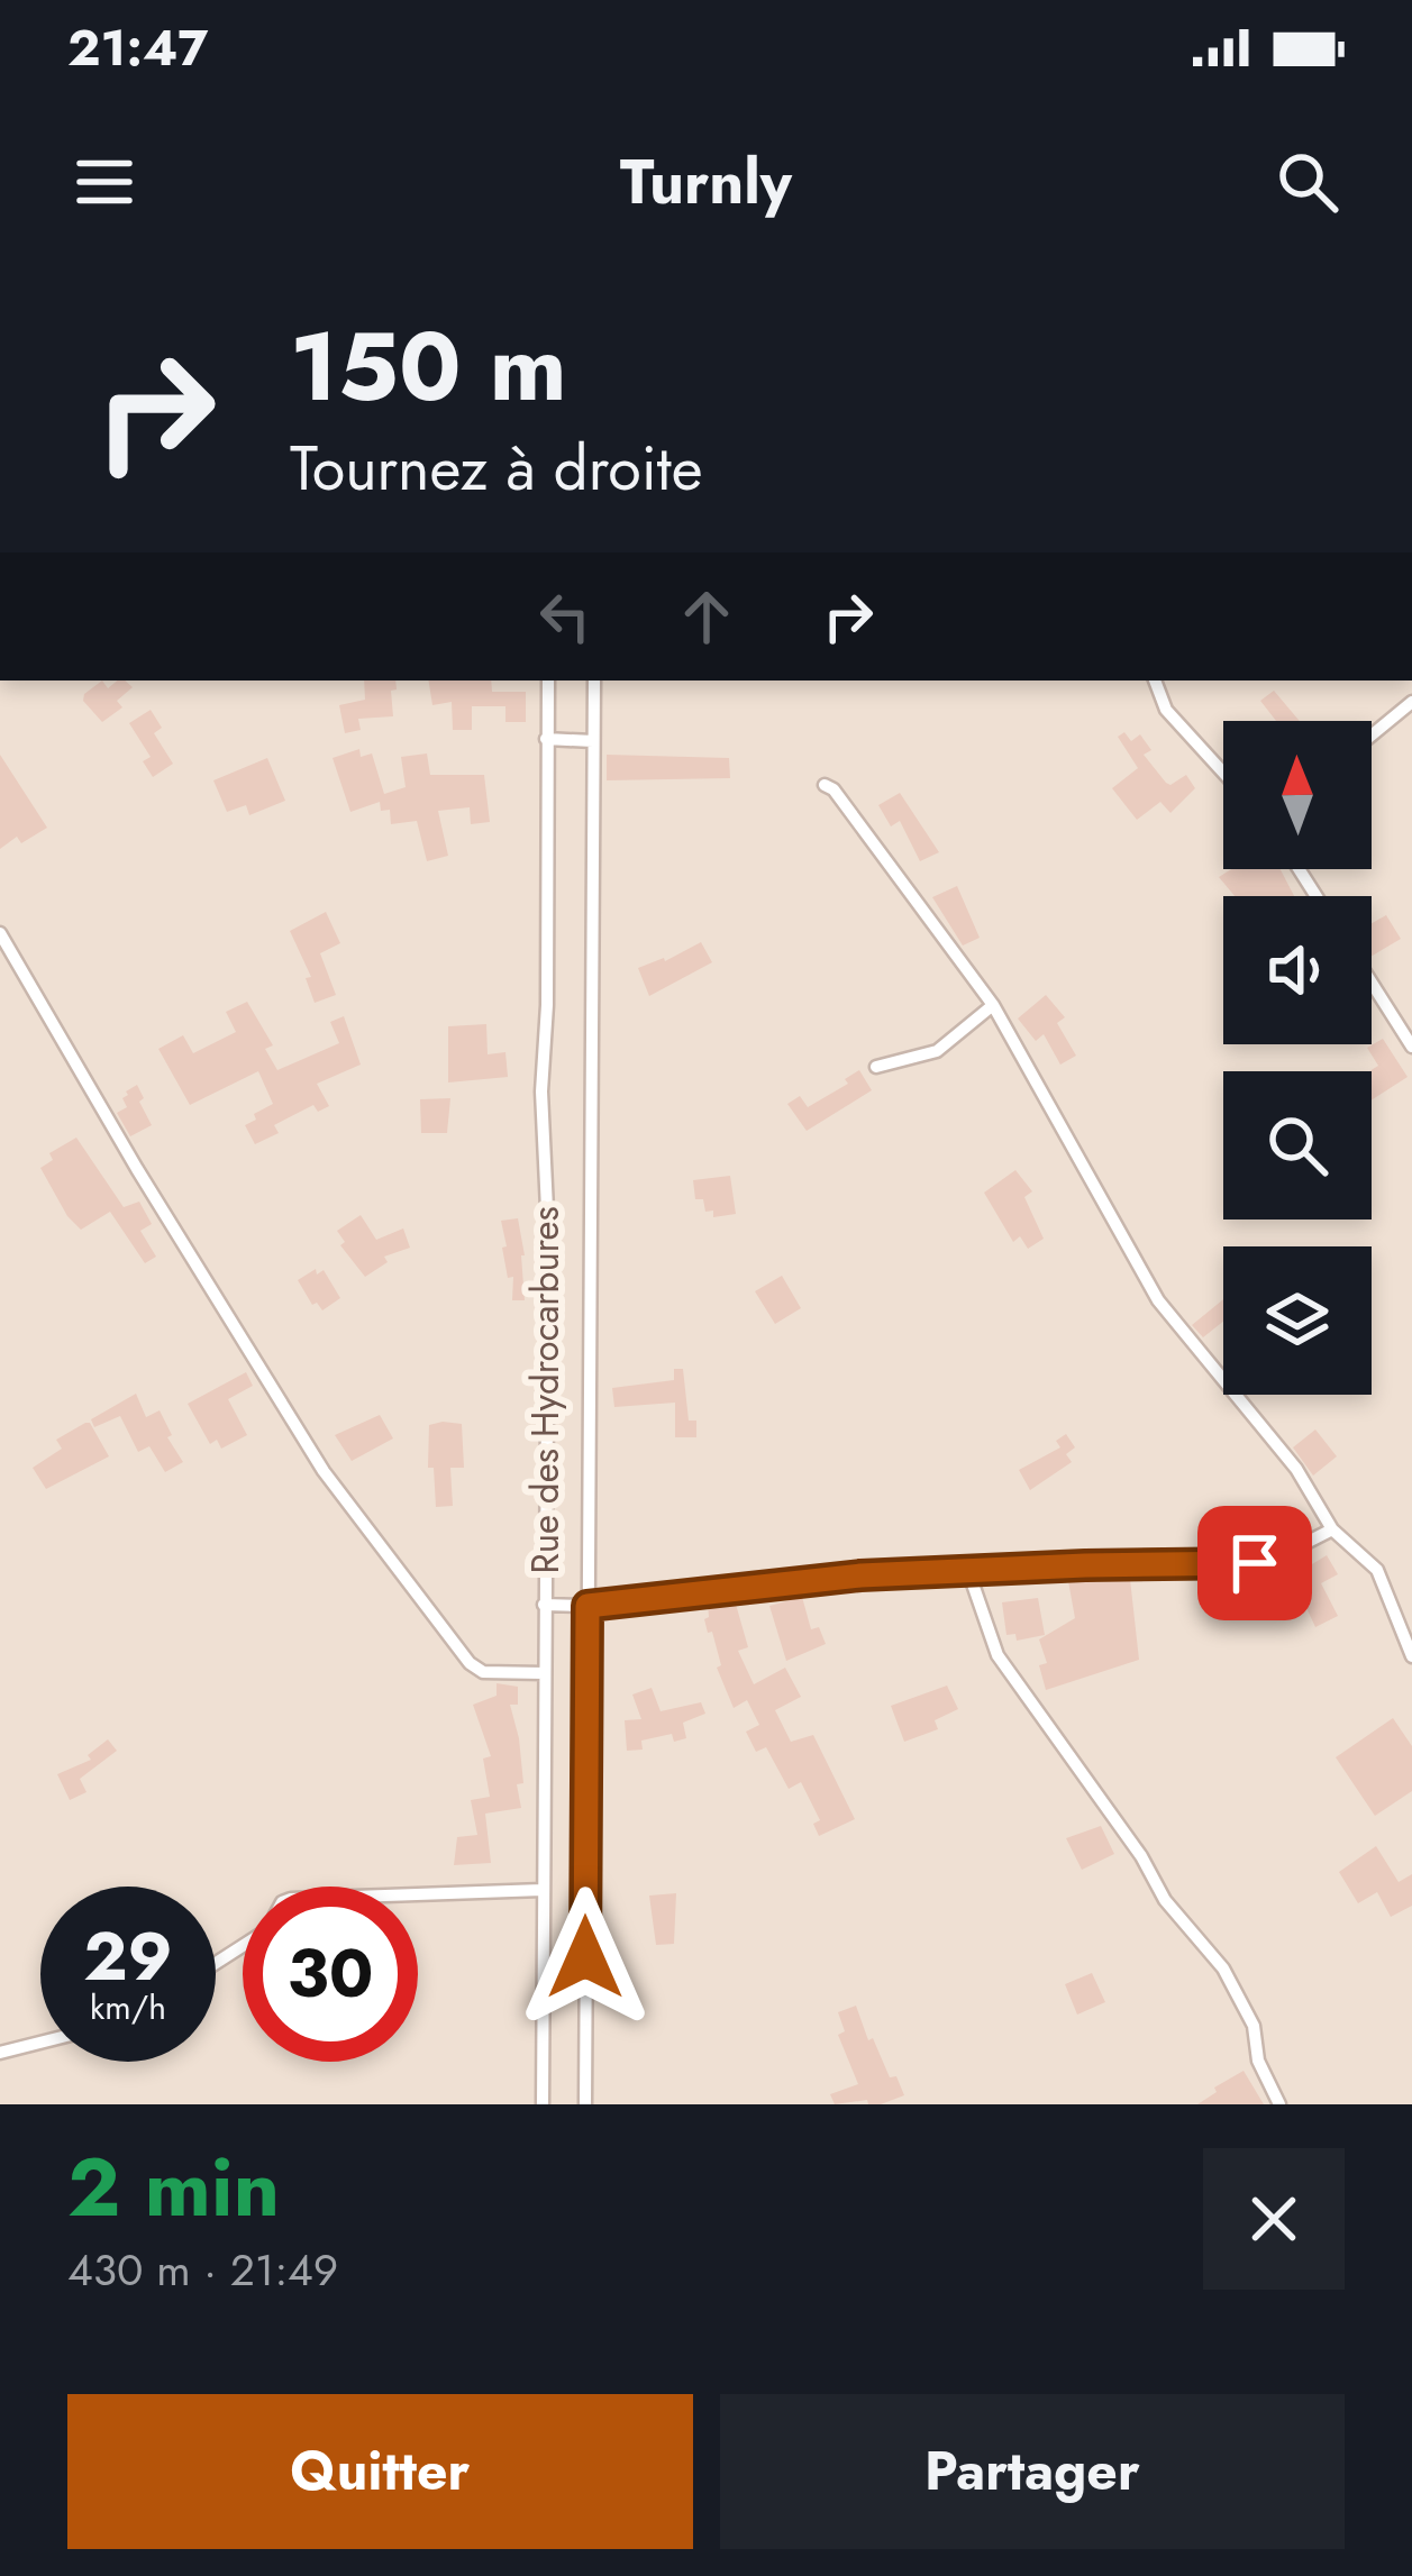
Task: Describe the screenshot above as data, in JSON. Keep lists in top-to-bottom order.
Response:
{
  "streets": {
    "street": ["Rue des Hydrocarbures"]
  },
  "north": "top",
  "page": {
    "status": "21:47",
    "header": "Turnly",
    "turn": ["150 m", "Tournez à droite"],
    "speed": "29 km/h",
    "limit": "30",
    "heading": ["2 min", "430 m · 21:49"],
    "buttons": ["Quitter", "Partager"]
  }
}
